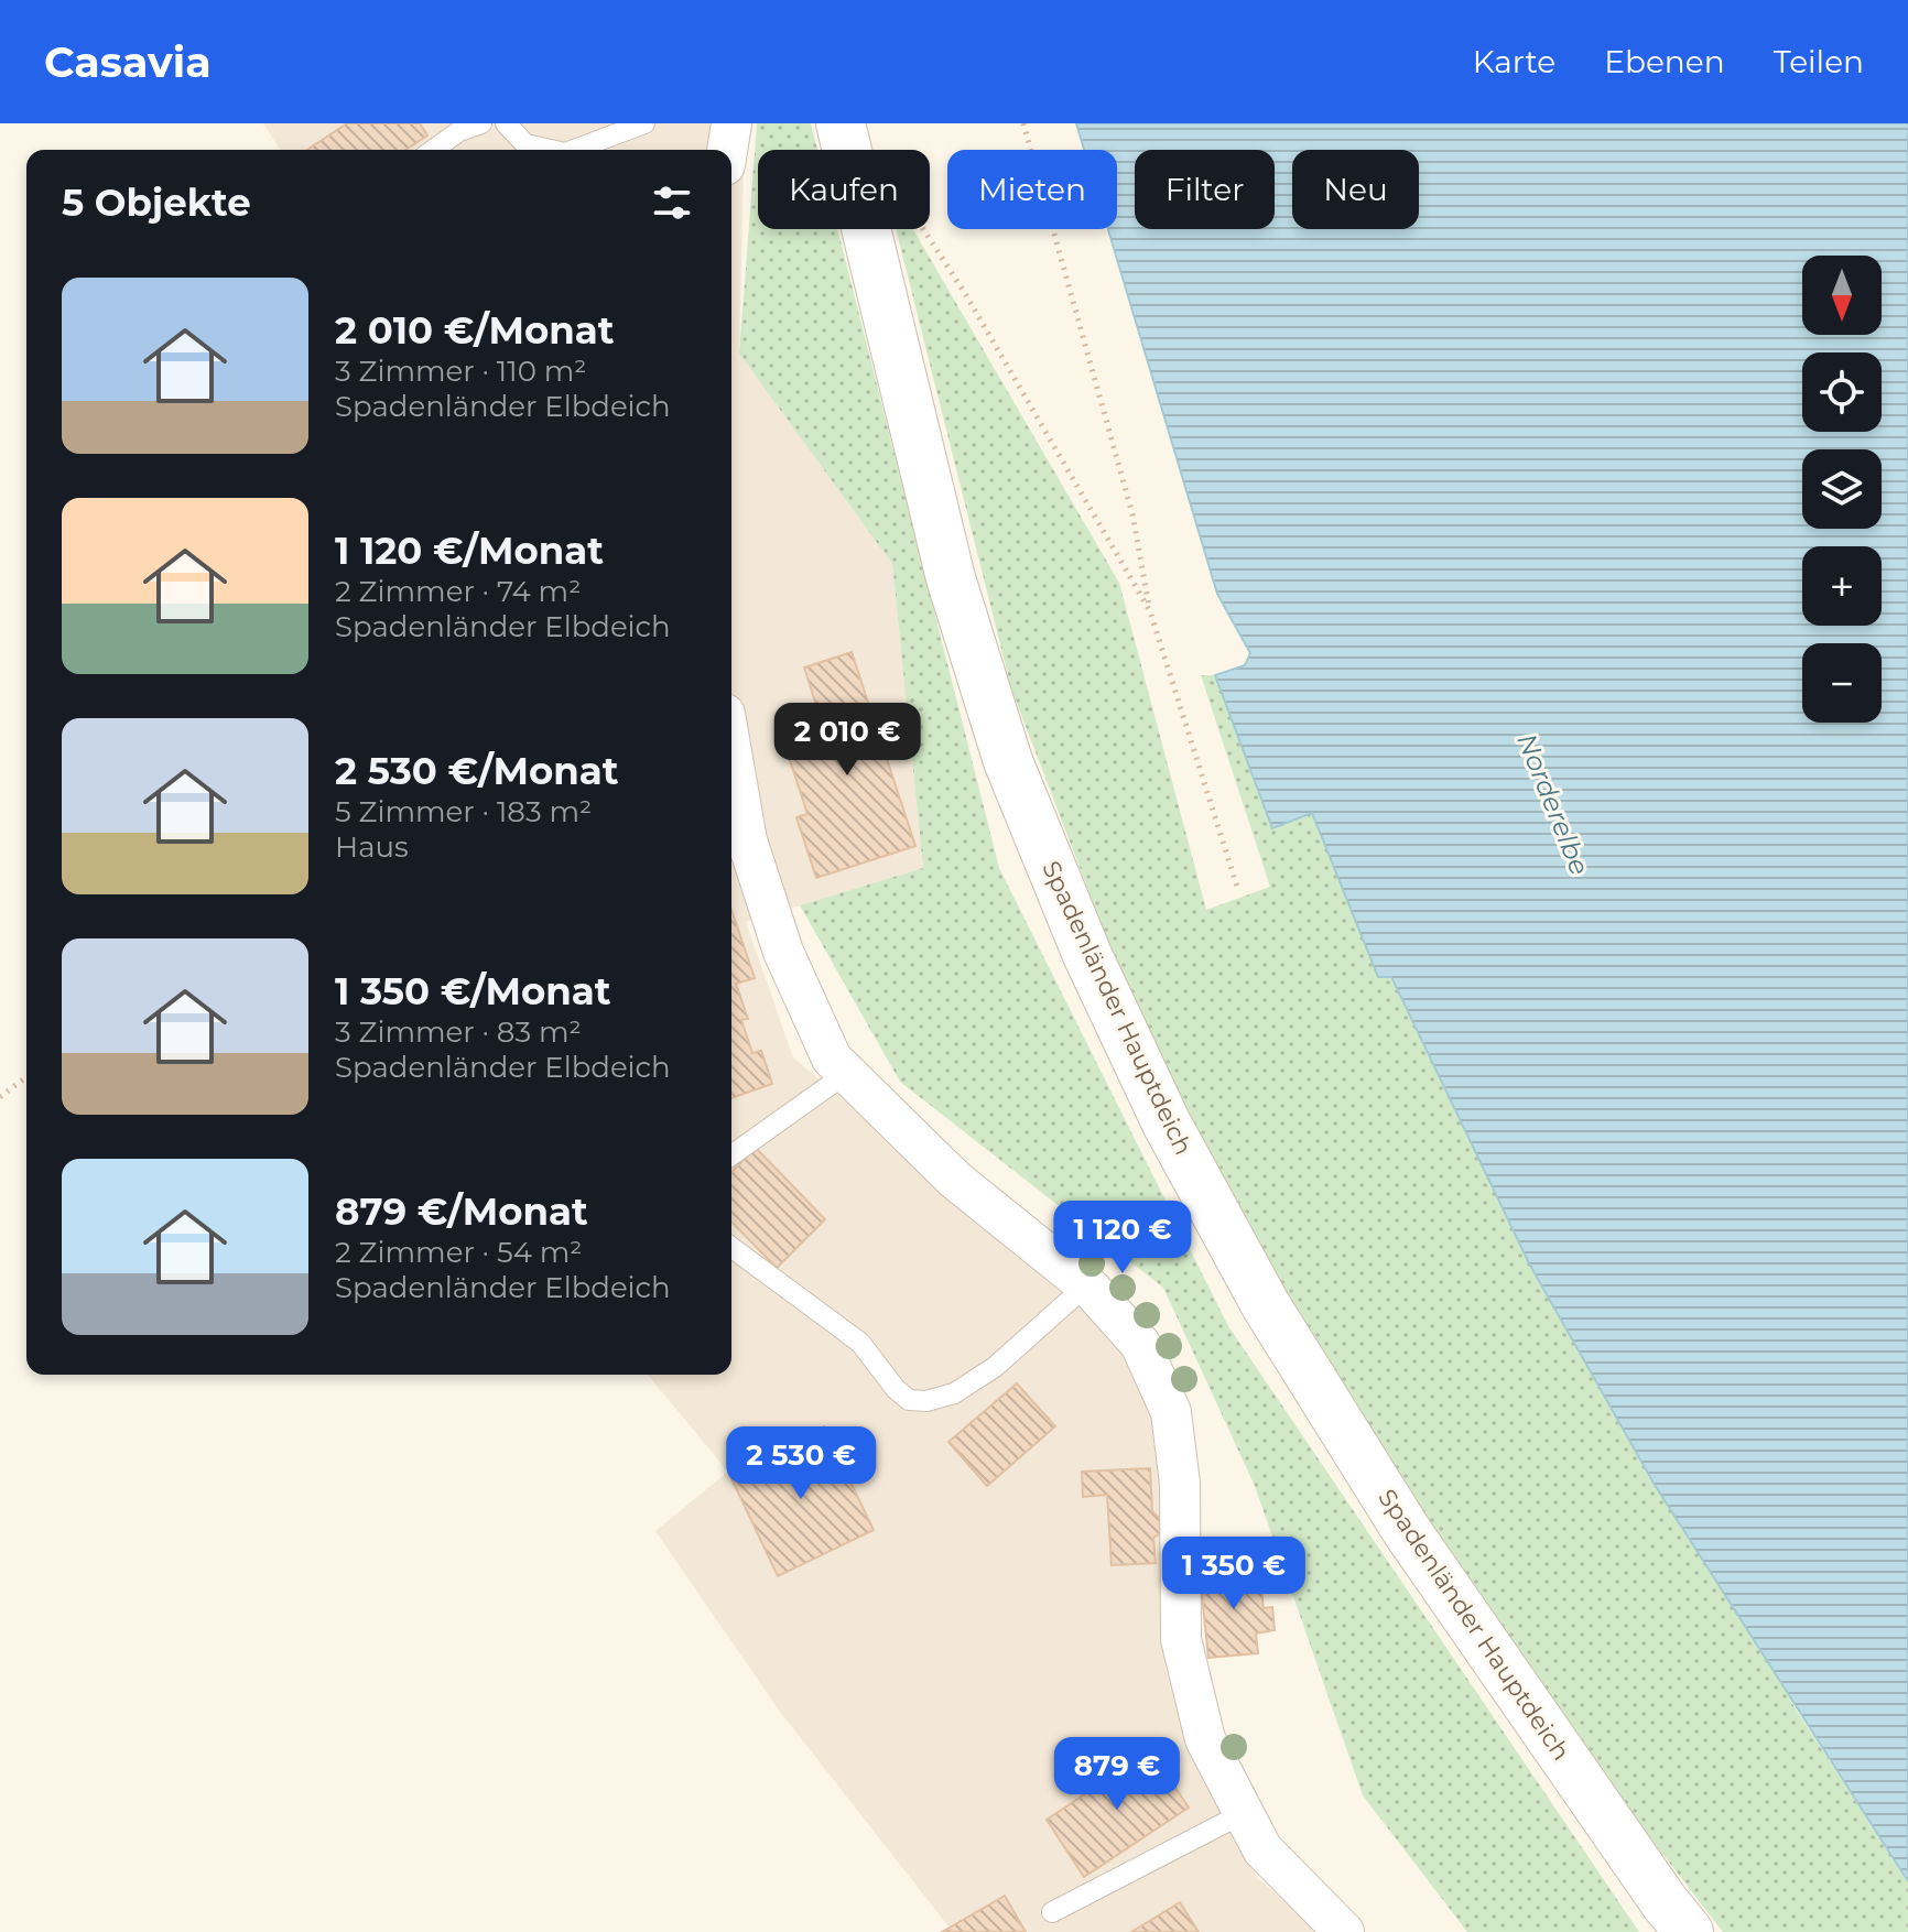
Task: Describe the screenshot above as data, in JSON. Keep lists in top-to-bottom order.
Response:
{
  "streets": {
    "street": ["Spadenländer Hauptdeich"]
  },
  "water": ["Norderelbe"],
  "north": "bottom",
  "page": {
    "header": "Casavia",
    "nav": ["Karte", "Ebenen", "Teilen"],
    "chip": [
      "Kaufen",
      "Mieten",
      "Filter",
      "Neu"
    ],
    "heading": "5 Objekte",
    "map_buttons": ["+", "−"],
    "list": [
      {
        "name": "2 010 €/Monat",
        "note": "3 Zimmer · 110 m² · Spadenländer Elbdeich"
      },
      {
        "name": "1 120 €/Monat",
        "note": "2 Zimmer · 74 m² · Spadenländer Elbdeich"
      },
      {
        "name": "2 530 €/Monat",
        "note": "5 Zimmer · 183 m² · Haus"
      },
      {
        "name": "1 350 €/Monat",
        "note": "3 Zimmer · 83 m² · Spadenländer Elbdeich"
      },
      {
        "name": "879 €/Monat",
        "note": "2 Zimmer · 54 m² · Spadenländer Elbdeich"
      }
    ],
    "price": [
      "2 010 €",
      "1 120 €",
      "2 530 €",
      "1 350 €",
      "879 €"
    ]
  }
}
